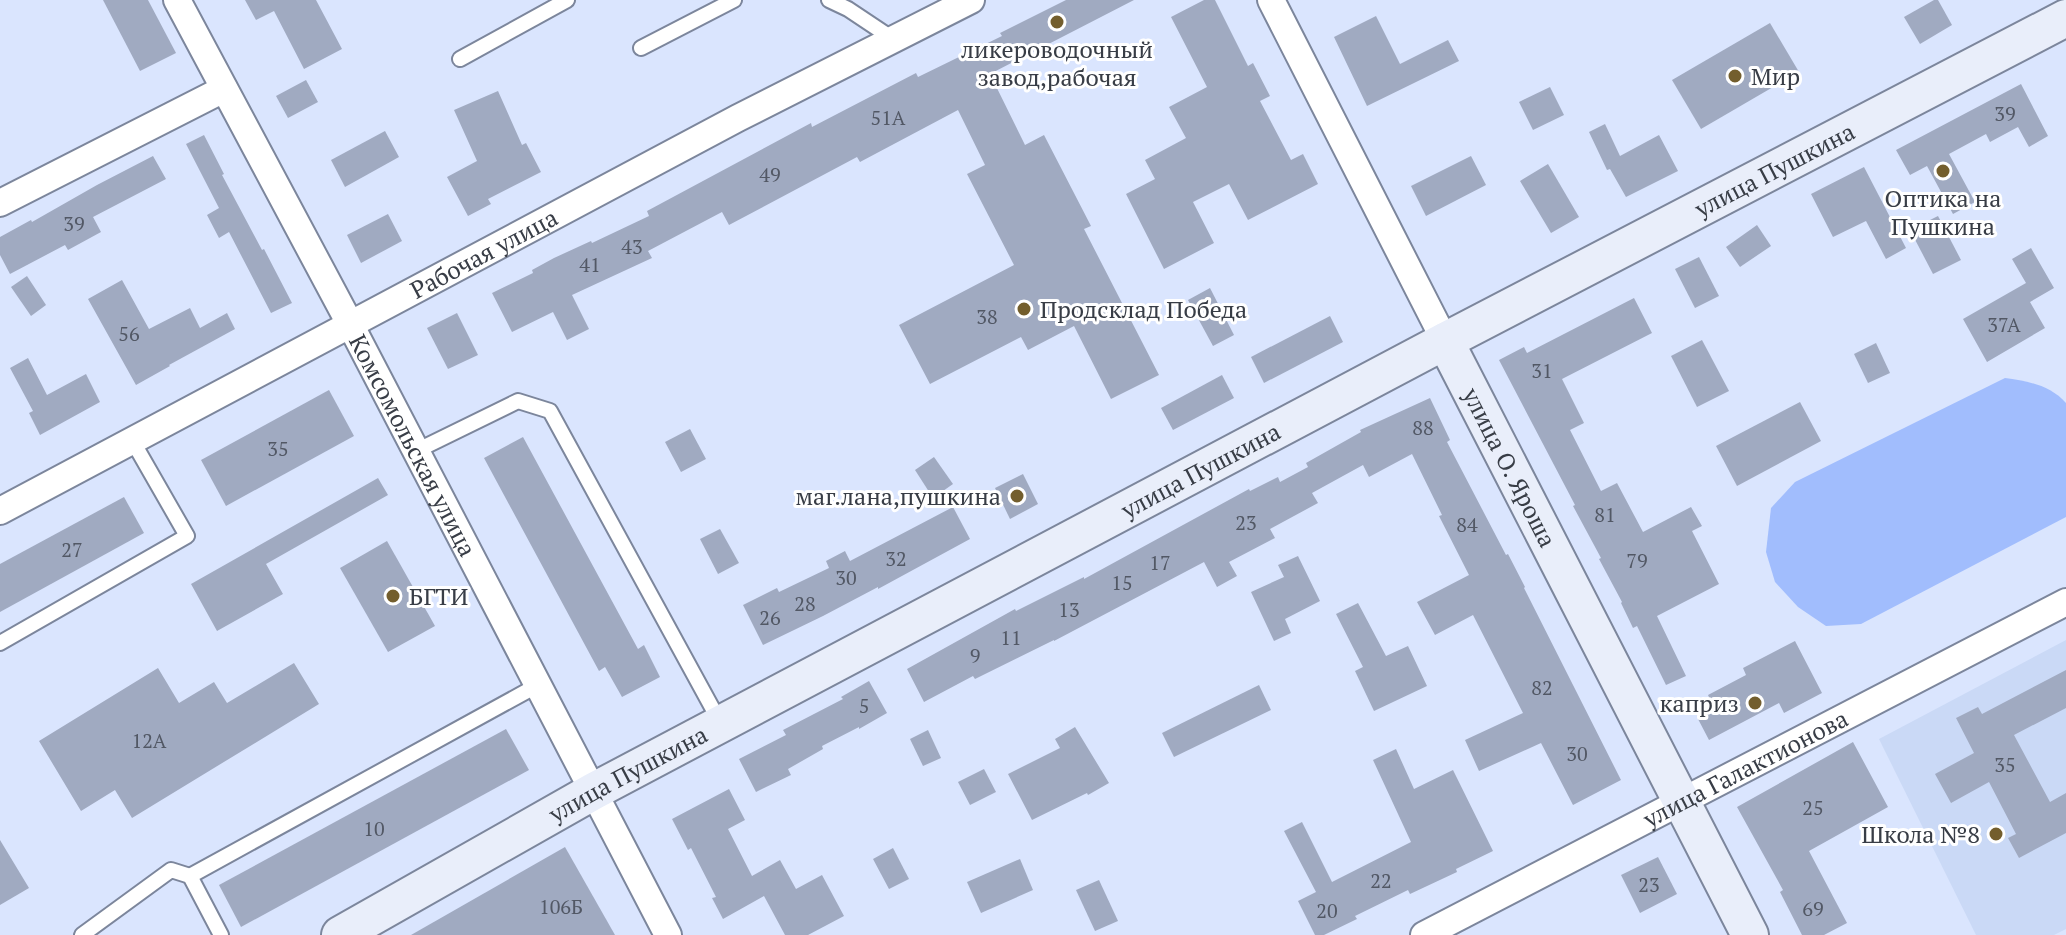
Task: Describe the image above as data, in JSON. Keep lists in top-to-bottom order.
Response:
{
  "streets": {
    "main road": ["улица Пушкина", "улица О. Яроша"],
    "street": ["Рабочая улица", "Комсомольская улица", "улица Галактионова"]
  },
  "crossings": [
    ["улица Пушкина", "Комсомольская улица"],
    ["улица Пушкина", "улица О. Яроша"],
    ["Рабочая улица", "Комсомольская улица"],
    ["улица О. Яроша", "улица Галактионова"]
  ],
  "places": [
    "ликероводочный завод,рабочая",
    "Мир",
    "Оптика на Пушкина",
    "Продсклад Победа",
    "маг.лана,пушкина",
    "БГТИ",
    "каприз",
    "Школа №8"
  ],
  "house_numbers": [
    "39",
    "51А",
    "49",
    "39",
    "43",
    "41",
    "38",
    "37А",
    "56",
    "31",
    "88",
    "35",
    "81",
    "23",
    "84",
    "27",
    "32",
    "79",
    "17",
    "30",
    "15",
    "28",
    "13",
    "26",
    "11",
    "9",
    "82",
    "5",
    "12А",
    "30",
    "35",
    "25",
    "10",
    "22",
    "23",
    "106Б",
    "69",
    "20"
  ]
}
